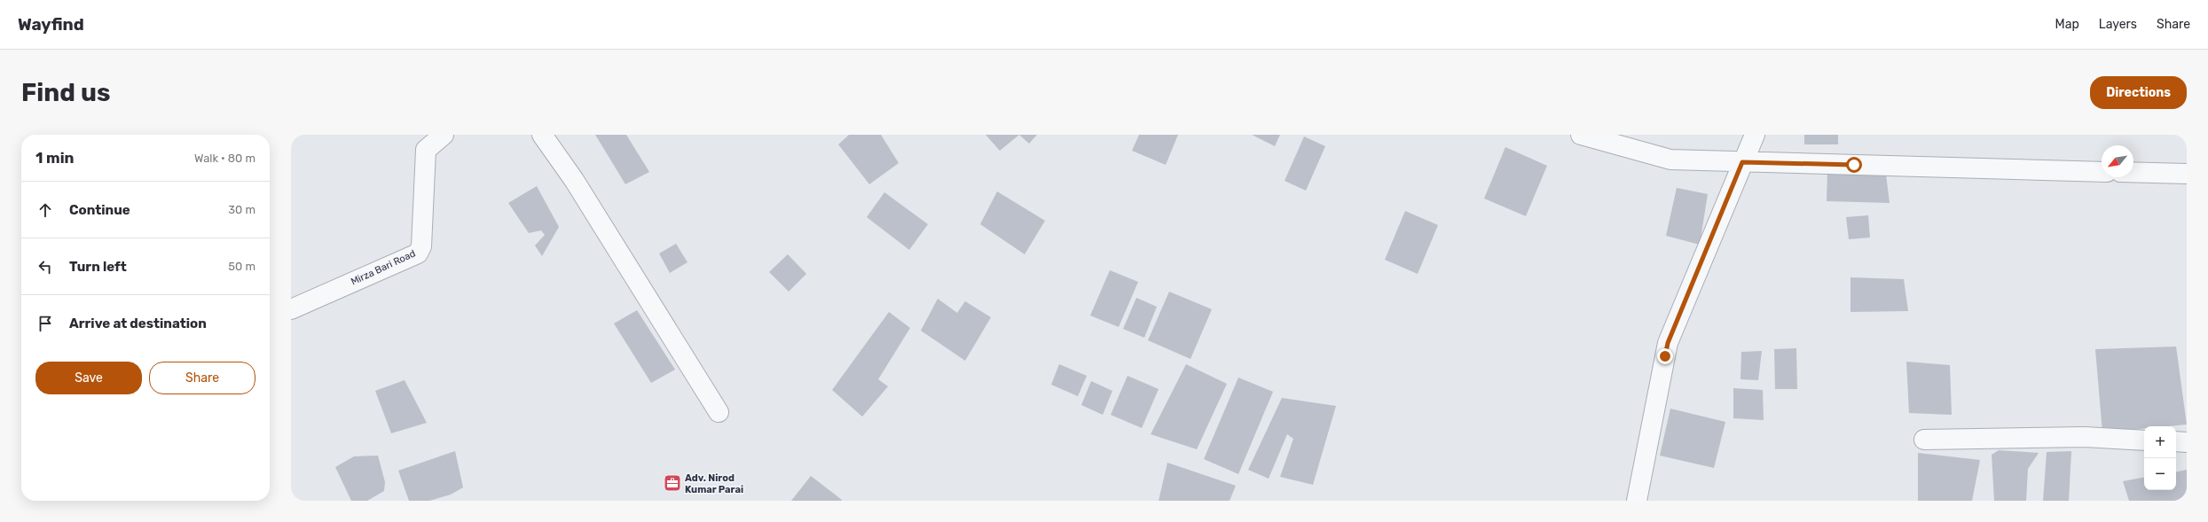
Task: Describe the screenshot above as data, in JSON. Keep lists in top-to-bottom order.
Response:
{
  "streets": {
    "street": ["Mirza Bari Road"]
  },
  "places": {
    "office": ["Adv. Nirod Kumar Parai"]
  },
  "north": "bottom left",
  "page": {
    "header": "Wayfind",
    "nav": ["Map", "Layers", "Share"],
    "buttons": [
      "Directions",
      ["Save", "Share"]
    ],
    "title": "Find us",
    "heading": ["1 min", "Walk · 80 m"],
    "list": [
      ["Continue", "30 m"],
      ["Turn left", "50 m"],
      "Arrive at destination"
    ],
    "map_buttons": ["+", "−"]
  }
}
